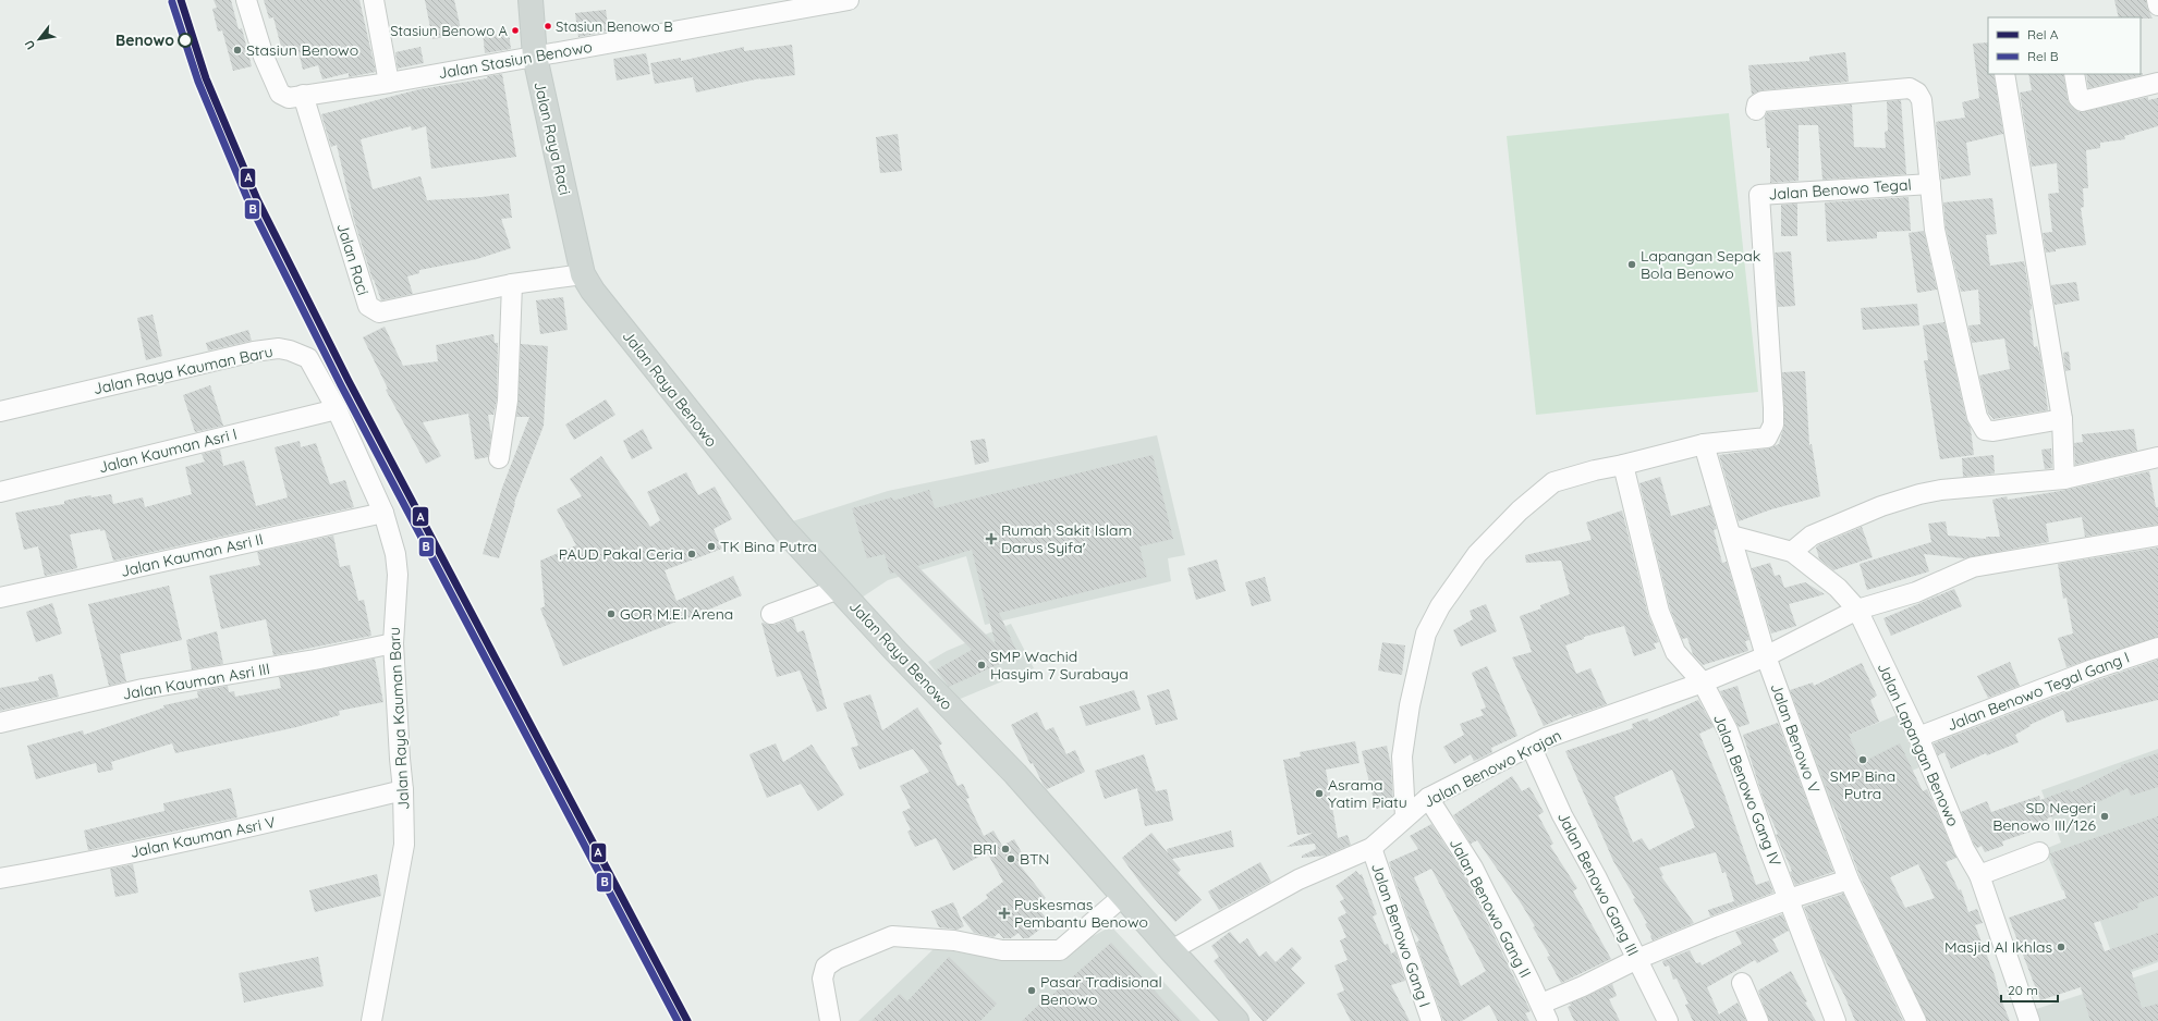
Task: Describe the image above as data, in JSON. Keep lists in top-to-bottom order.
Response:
{
  "streets": {
    "main road": ["Jalan Raya Raci", "Jalan Raya Benowo"],
    "street": [
      "Jalan Stasiun Benowo",
      "Jalan Benowo Tegal",
      "Jalan Raci",
      "Jalan Raya Kauman Baru",
      "Jalan Kauman Asri I",
      "Jalan Kauman Asri II",
      "Jalan Kauman Asri III",
      "Jalan Benowo Tegal Gang I",
      "Jalan Benowo V",
      "Jalan Lapangan Benowo",
      "Jalan Benowo Krajan",
      "Jalan Benowo Gang IV",
      "Jalan Kauman Asri V",
      "Jalan Benowo Gang III",
      "Jalan Benowo Gang II",
      "Jalan Benowo Gang I"
    ]
  },
  "crossings": [
    ["Jalan Stasiun Benowo", "Jalan Raya Raci"],
    ["Jalan Stasiun Benowo", "Jalan Raci"],
    ["Jalan Raya Raci", "Jalan Raci"],
    ["Jalan Raya Raci", "Jalan Raya Benowo"],
    ["Jalan Benowo Tegal", "Jalan Benowo V"],
    ["Jalan Raci", "Jalan Raya Benowo"],
    ["Jalan Raya Kauman Baru", "Jalan Kauman Asri I"],
    ["Jalan Raya Kauman Baru", "Jalan Kauman Asri II"],
    ["Jalan Raya Kauman Baru", "Jalan Kauman Asri III"],
    ["Jalan Raya Kauman Baru", "Jalan Kauman Asri V"],
    ["Jalan Raya Benowo", "Jalan Benowo Krajan"],
    ["Jalan Benowo Tegal Gang I", "Jalan Lapangan Benowo"],
    ["Jalan Benowo V", "Jalan Lapangan Benowo"],
    ["Jalan Benowo V", "Jalan Benowo Krajan"],
    ["Jalan Lapangan Benowo", "Jalan Benowo Krajan"],
    ["Jalan Benowo Krajan", "Jalan Benowo Gang IV"],
    ["Jalan Benowo Krajan", "Jalan Benowo Gang III"],
    ["Jalan Benowo Krajan", "Jalan Benowo Gang II"],
    ["Jalan Benowo Krajan", "Jalan Benowo Gang I"]
  ],
  "places": {
    "other": [
      "Stasiun Benowo B",
      "Stasiun Benowo A",
      "Benowo",
      "Stasiun Benowo",
      "Lapangan Sepak Bola Benowo",
      "TK Bina Putra",
      "PAUD Pakal Ceria",
      "GOR M.E.I Arena",
      "SMP Wachid Hasyim 7 Surabaya",
      "SMP Bina Putra",
      "Asrama Yatim Piatu",
      "SD Negeri Benowo III/126",
      "BRI",
      "BTN",
      "Masjid Al Ikhlas",
      "Pasar Tradisional Benowo"
    ],
    "health": ["Rumah Sakit Islam Darus Syifa'", "Puskesmas Pembantu Benowo"]
  },
  "lines": ["rail line A", "rail line B"],
  "legend": ["Rel A", "Rel B"],
  "scale_bar": "20 m",
  "north": "bottom left"
}
